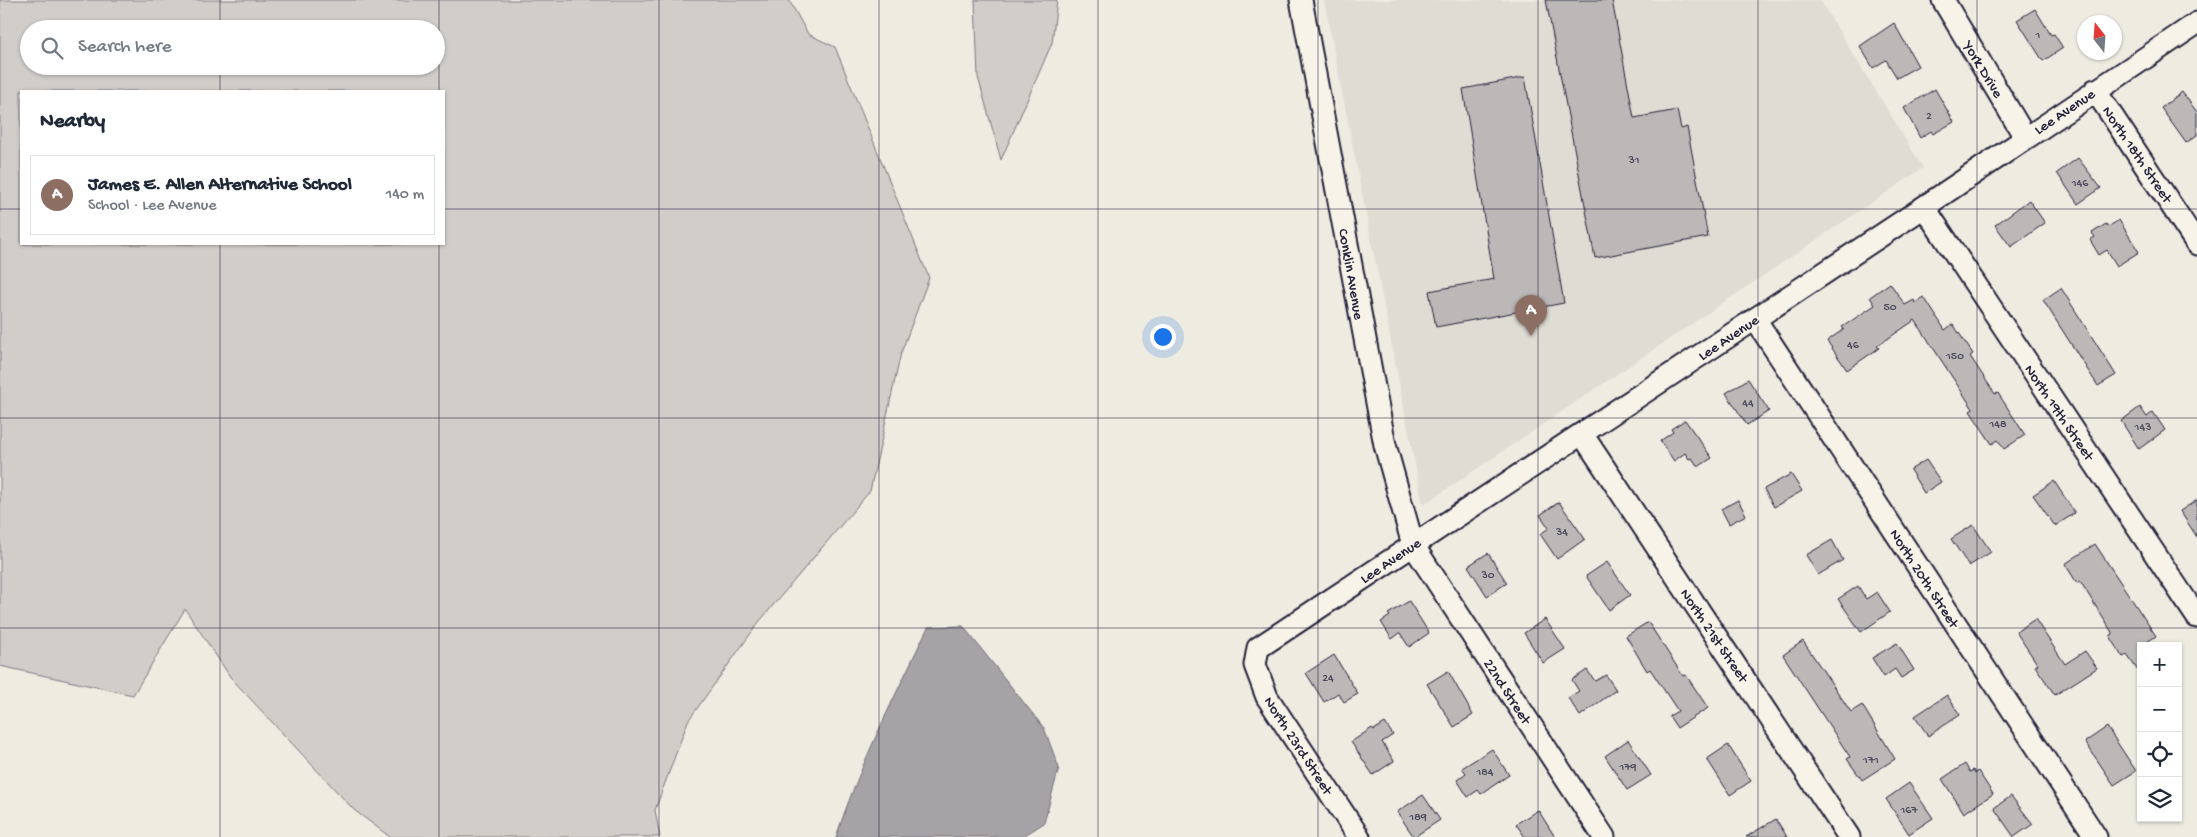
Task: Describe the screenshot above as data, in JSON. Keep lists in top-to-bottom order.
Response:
{
  "streets": {
    "street": [
      "York Drive",
      "Lee Avenue",
      "North 18th Street",
      "Conklin Avenue",
      "North 19th Street",
      "North 20th Street",
      "North 21st Street",
      "22nd Street",
      "North 23rd Street"
    ]
  },
  "crossings": [
    ["York Drive", "Lee Avenue"],
    ["Lee Avenue", "North 18th Street"],
    ["Lee Avenue", "Conklin Avenue"],
    ["Lee Avenue", "North 19th Street"],
    ["Lee Avenue", "North 20th Street"],
    ["Lee Avenue", "North 21st Street"],
    ["Lee Avenue", "22nd Street"],
    ["Lee Avenue", "North 23rd Street"],
    ["Conklin Avenue", "22nd Street"]
  ],
  "house_numbers": [
    "1",
    "2",
    "31",
    "146",
    "50",
    "46",
    "150",
    "44",
    "148",
    "143",
    "34",
    "30",
    "24",
    "171",
    "179",
    "184",
    "167",
    "189"
  ],
  "north": "top",
  "page": {
    "search": "Search here",
    "heading": "Nearby",
    "list": [
      {
        "mark": "A",
        "name": "James E. Allen Alternative School",
        "note": "School · Lee Avenue",
        "value": "140 m"
      }
    ],
    "pins": "A",
    "map_buttons": ["+", "−"]
  }
}
